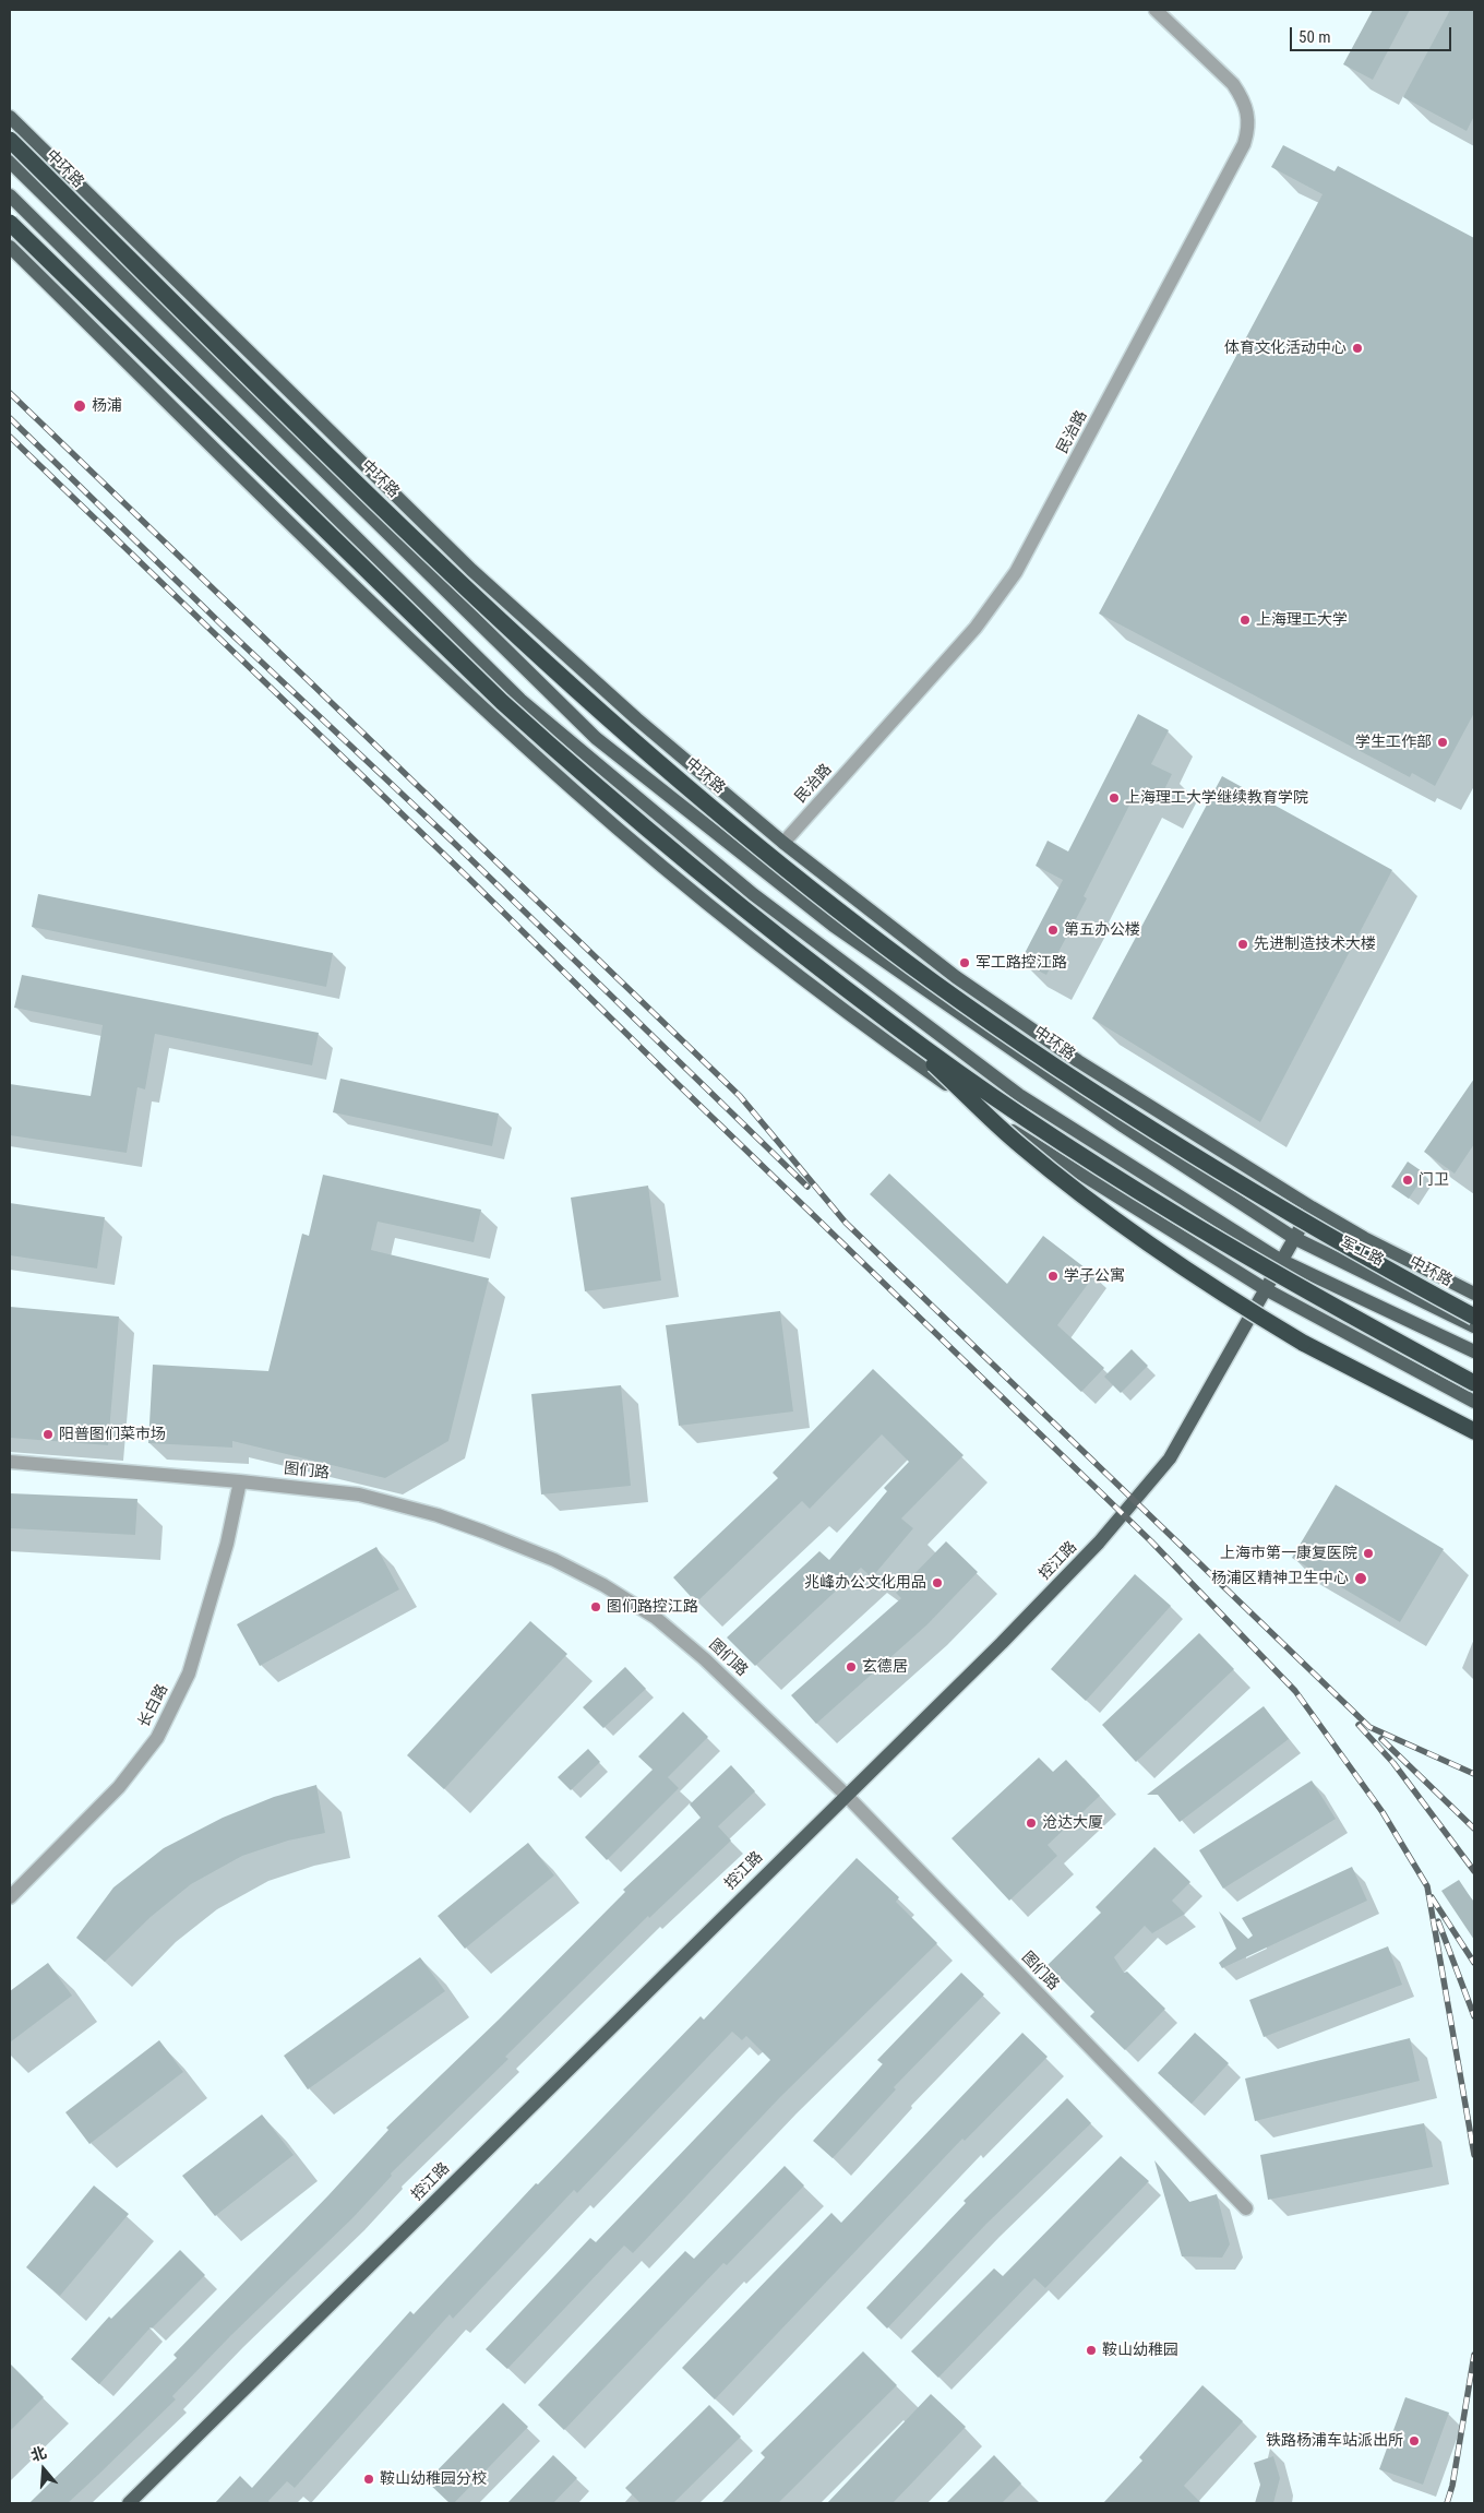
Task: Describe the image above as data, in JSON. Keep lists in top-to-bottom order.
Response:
{
  "streets": {
    "highway": ["中环路"],
    "main road": ["军工路", "控江路"],
    "street": ["民治路", "图们路", "长白路"]
  },
  "crossings": [
    ["民治路", "军工路"],
    ["军工路", "控江路"],
    ["图们路", "控江路"],
    ["图们路", "长白路"]
  ],
  "places": [
    "体育文化活动中心",
    "杨浦",
    "上海理工大学",
    "学生工作部",
    "上海理工大学继续教育学院",
    "第五办公楼",
    "先进制造技术大楼",
    "军工路控江路",
    "门卫",
    "学子公寓",
    "阳普图们菜市场",
    "上海市第一康复医院",
    "杨浦区精神卫生中心",
    "兆峰办公文化用品",
    "图们路控江路",
    "玄德居",
    "沧达大厦",
    "鞍山幼稚园",
    "铁路杨浦车站派出所",
    "鞍山幼稚园分校"
  ],
  "scale_bar": "50 m",
  "north": "top"
}
